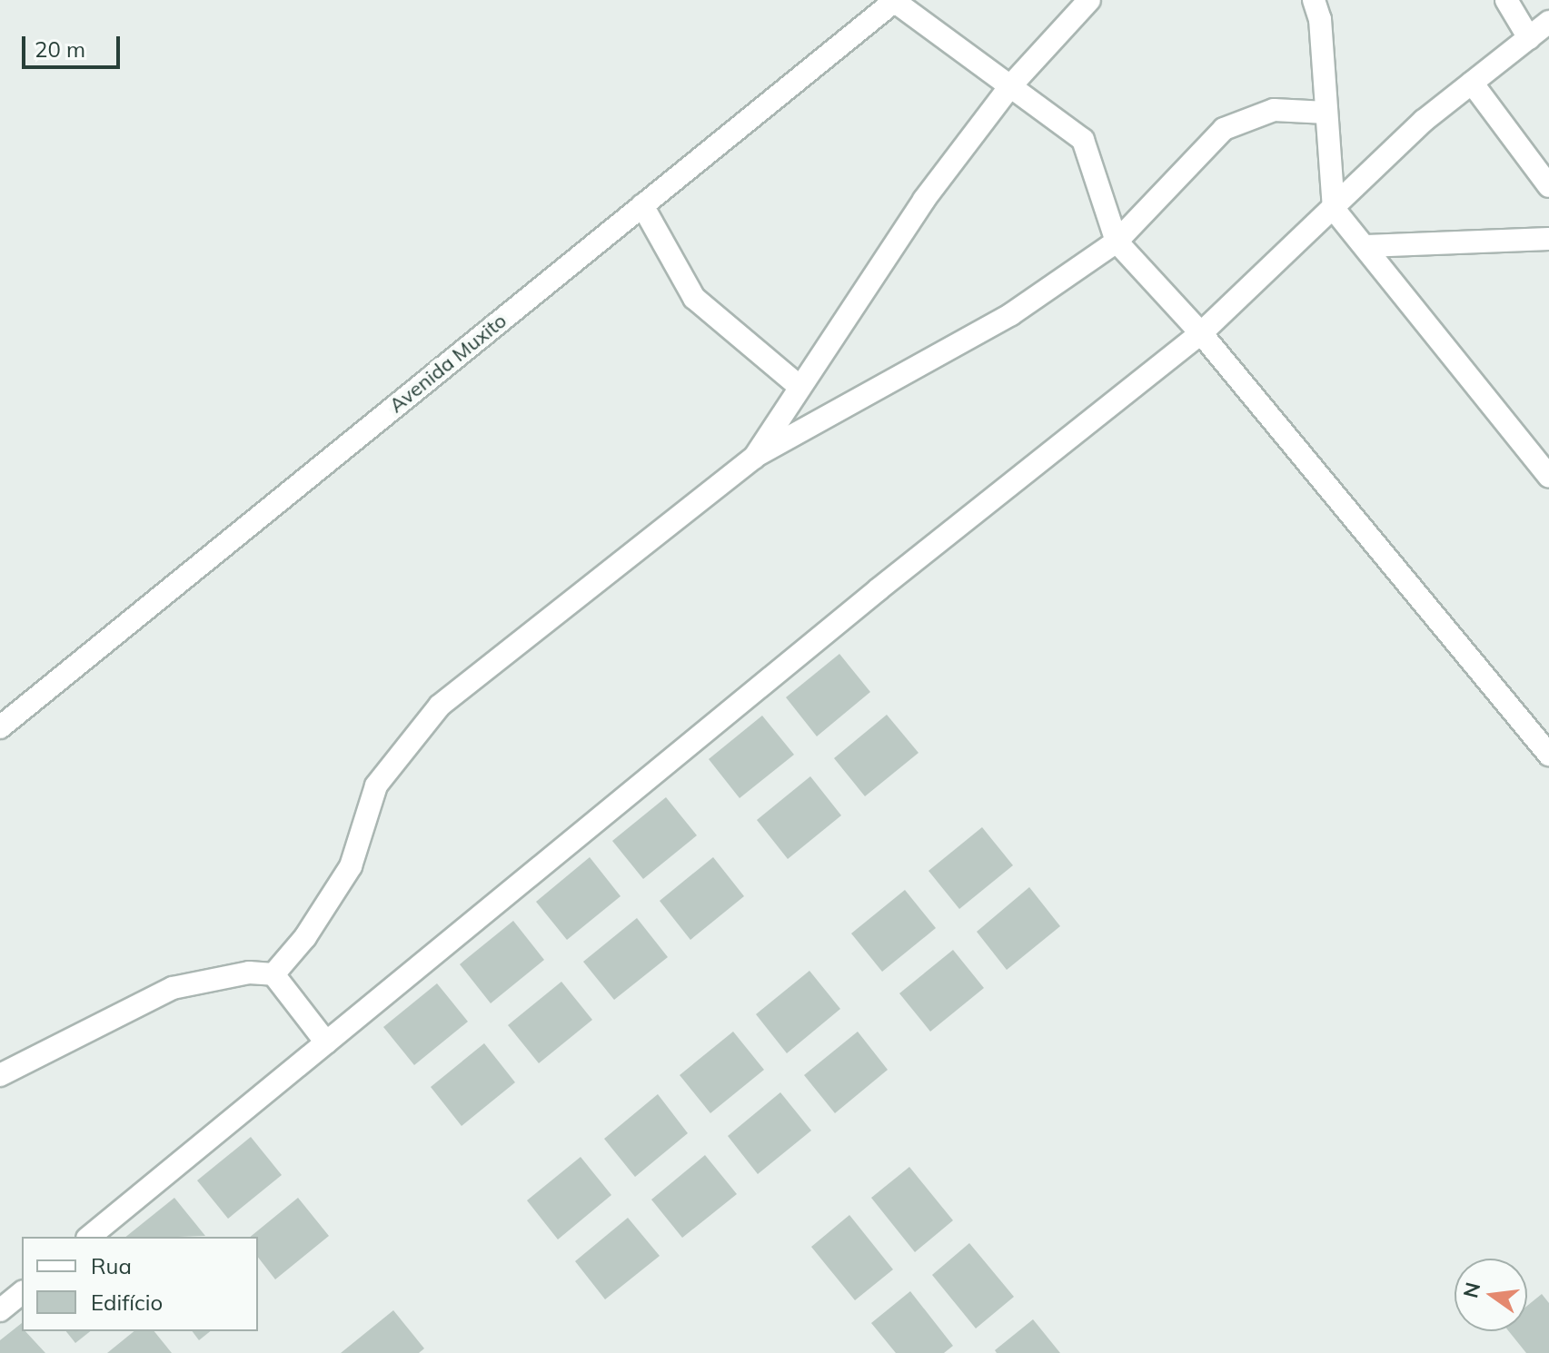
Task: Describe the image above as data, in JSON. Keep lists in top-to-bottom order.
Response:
{
  "streets": {
    "street": ["Avenida Muxito"]
  },
  "legend": ["Rua", "Edifício"],
  "scale_bar": "20 m",
  "north": "left"
}
